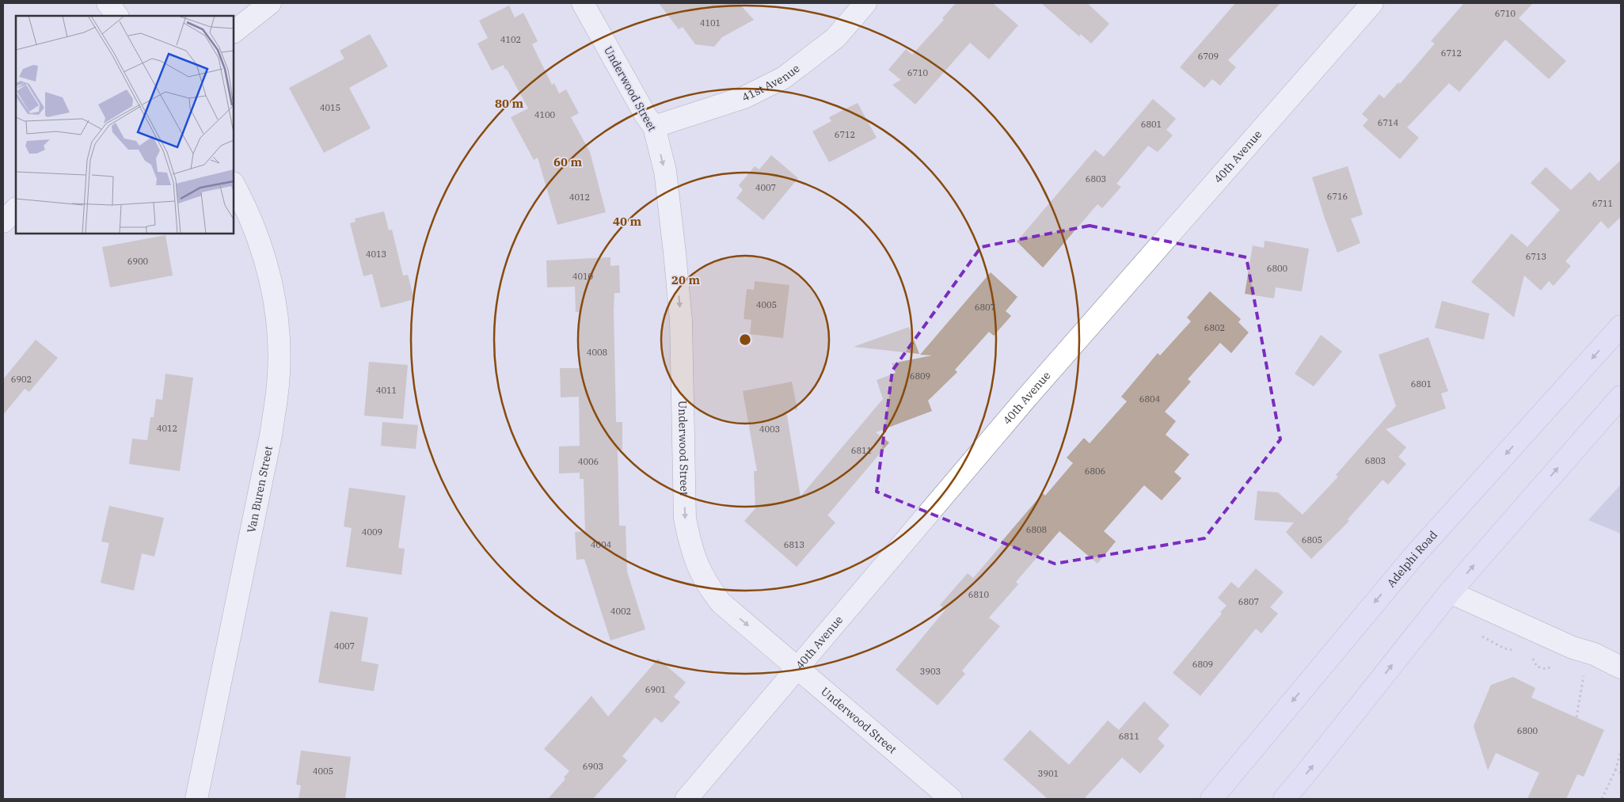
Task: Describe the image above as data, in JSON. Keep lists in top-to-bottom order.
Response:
{
  "streets": {
    "main road": ["Adelphi Road"],
    "street": [
      "41st Avenue",
      "Underwood Street",
      "40th Avenue",
      "Van Buren Street"
    ]
  },
  "crossings": [
    ["41st Avenue", "Underwood Street"],
    ["Underwood Street", "40th Avenue"]
  ],
  "one_way": ["Underwood Street"],
  "house_numbers": [
    "6710",
    "4101",
    "4102",
    "6712",
    "6709",
    "6710",
    "4015",
    "4100",
    "6714",
    "6801",
    "6712",
    "6803",
    "4007",
    "6716",
    "4012",
    "6711",
    "4013",
    "6713",
    "6900",
    "6800",
    "4010",
    "4005",
    "6807",
    "6802",
    "4008",
    "6809",
    "6902",
    "6801",
    "4011",
    "6804",
    "4012",
    "4003",
    "6811",
    "6803",
    "4006",
    "6806",
    "6808",
    "4009",
    "6805",
    "4004",
    "6813",
    "6810",
    "6807",
    "4002",
    "4007",
    "6809",
    "3903",
    "6901",
    "6800",
    "6811",
    "6903",
    "4005",
    "3901"
  ],
  "rings": [
    "80 m",
    "60 m",
    "40 m",
    "20 m"
  ]
}
